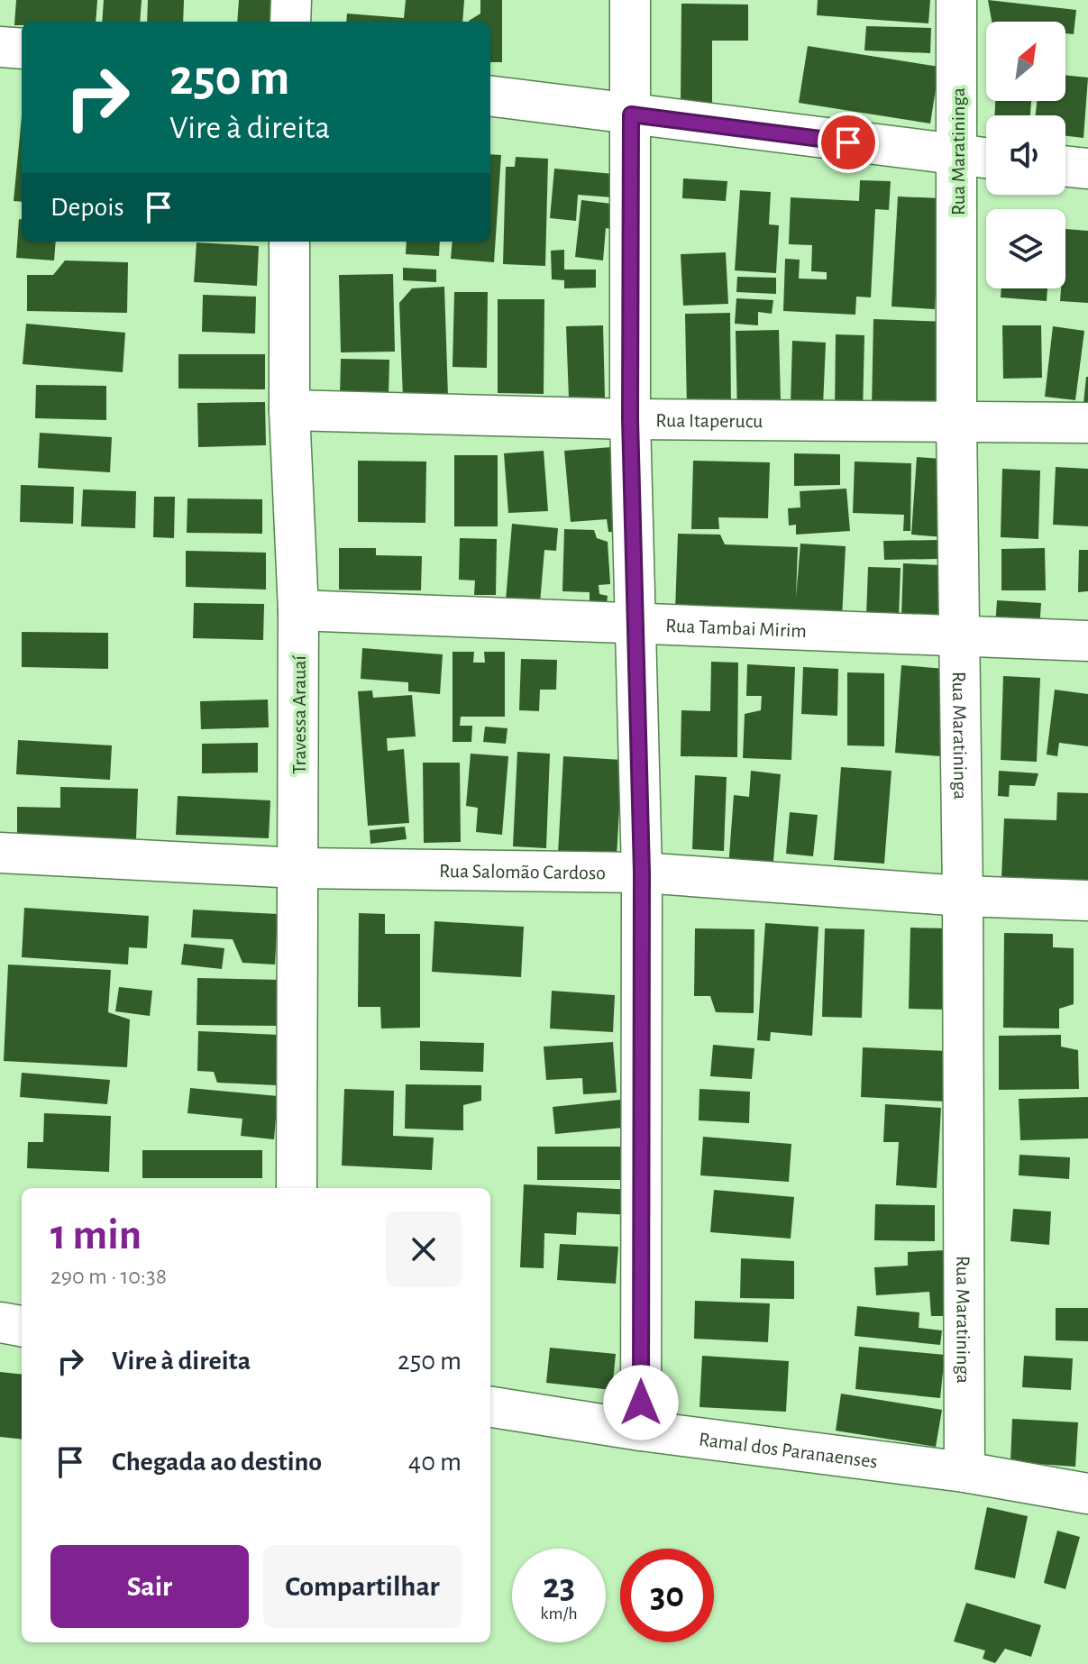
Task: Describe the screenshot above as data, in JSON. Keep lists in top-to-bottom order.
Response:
{
  "streets": {
    "street": [
      "Rua Maratininga",
      "Rua Itaperucu",
      "Rua Tambai Mirim",
      "Travessa Arauaí",
      "Rua Salomão Cardoso",
      "Ramal dos Paranaenses"
    ]
  },
  "crossings": [
    ["Rua Maratininga", "Rua Itaperucu"],
    ["Rua Maratininga", "Rua Tambai Mirim"],
    ["Rua Maratininga", "Rua Salomão Cardoso"],
    ["Rua Maratininga", "Ramal dos Paranaenses"],
    ["Rua Itaperucu", "Travessa Arauaí"],
    ["Rua Tambai Mirim", "Travessa Arauaí"],
    ["Travessa Arauaí", "Rua Salomão Cardoso"]
  ],
  "north": "top right",
  "page": {
    "turn": ["250 m", "Vire à direita"],
    "then": "Depois",
    "heading": ["1 min", "290 m · 10:38"],
    "list": [
      {
        "name": "Vire à direita",
        "value": "250 m"
      },
      {
        "name": "Chegada ao destino",
        "value": "40 m"
      }
    ],
    "buttons": ["Sair", "Compartilhar"],
    "speed": "23 km/h",
    "limit": "30"
  }
}
